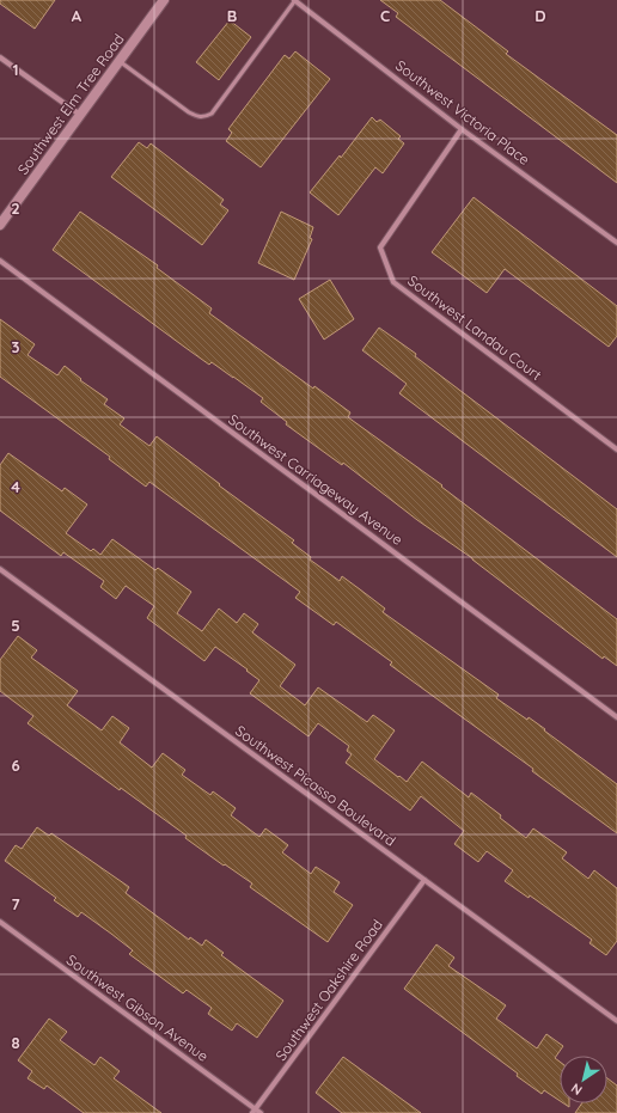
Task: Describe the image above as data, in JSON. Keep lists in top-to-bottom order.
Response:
{
  "streets": {
    "street": [
      "Southwest Elm Tree Road",
      "Southwest Victoria Place",
      "Southwest Landau Court",
      "Southwest Carriageway Avenue",
      "Southwest Picasso Boulevard",
      "Southwest Oakshire Road",
      "Southwest Gibson Avenue"
    ]
  },
  "crossings": [
    ["Southwest Victoria Place", "Southwest Landau Court"],
    ["Southwest Picasso Boulevard", "Southwest Oakshire Road"],
    ["Southwest Oakshire Road", "Southwest Gibson Avenue"]
  ],
  "north": "bottom left",
  "grid": {
    "columns": [
      "A",
      "B",
      "C",
      "D"
    ],
    "rows": [
      "1",
      "2",
      "3",
      "4",
      "5",
      "6",
      "7",
      "8"
    ]
  }
}
